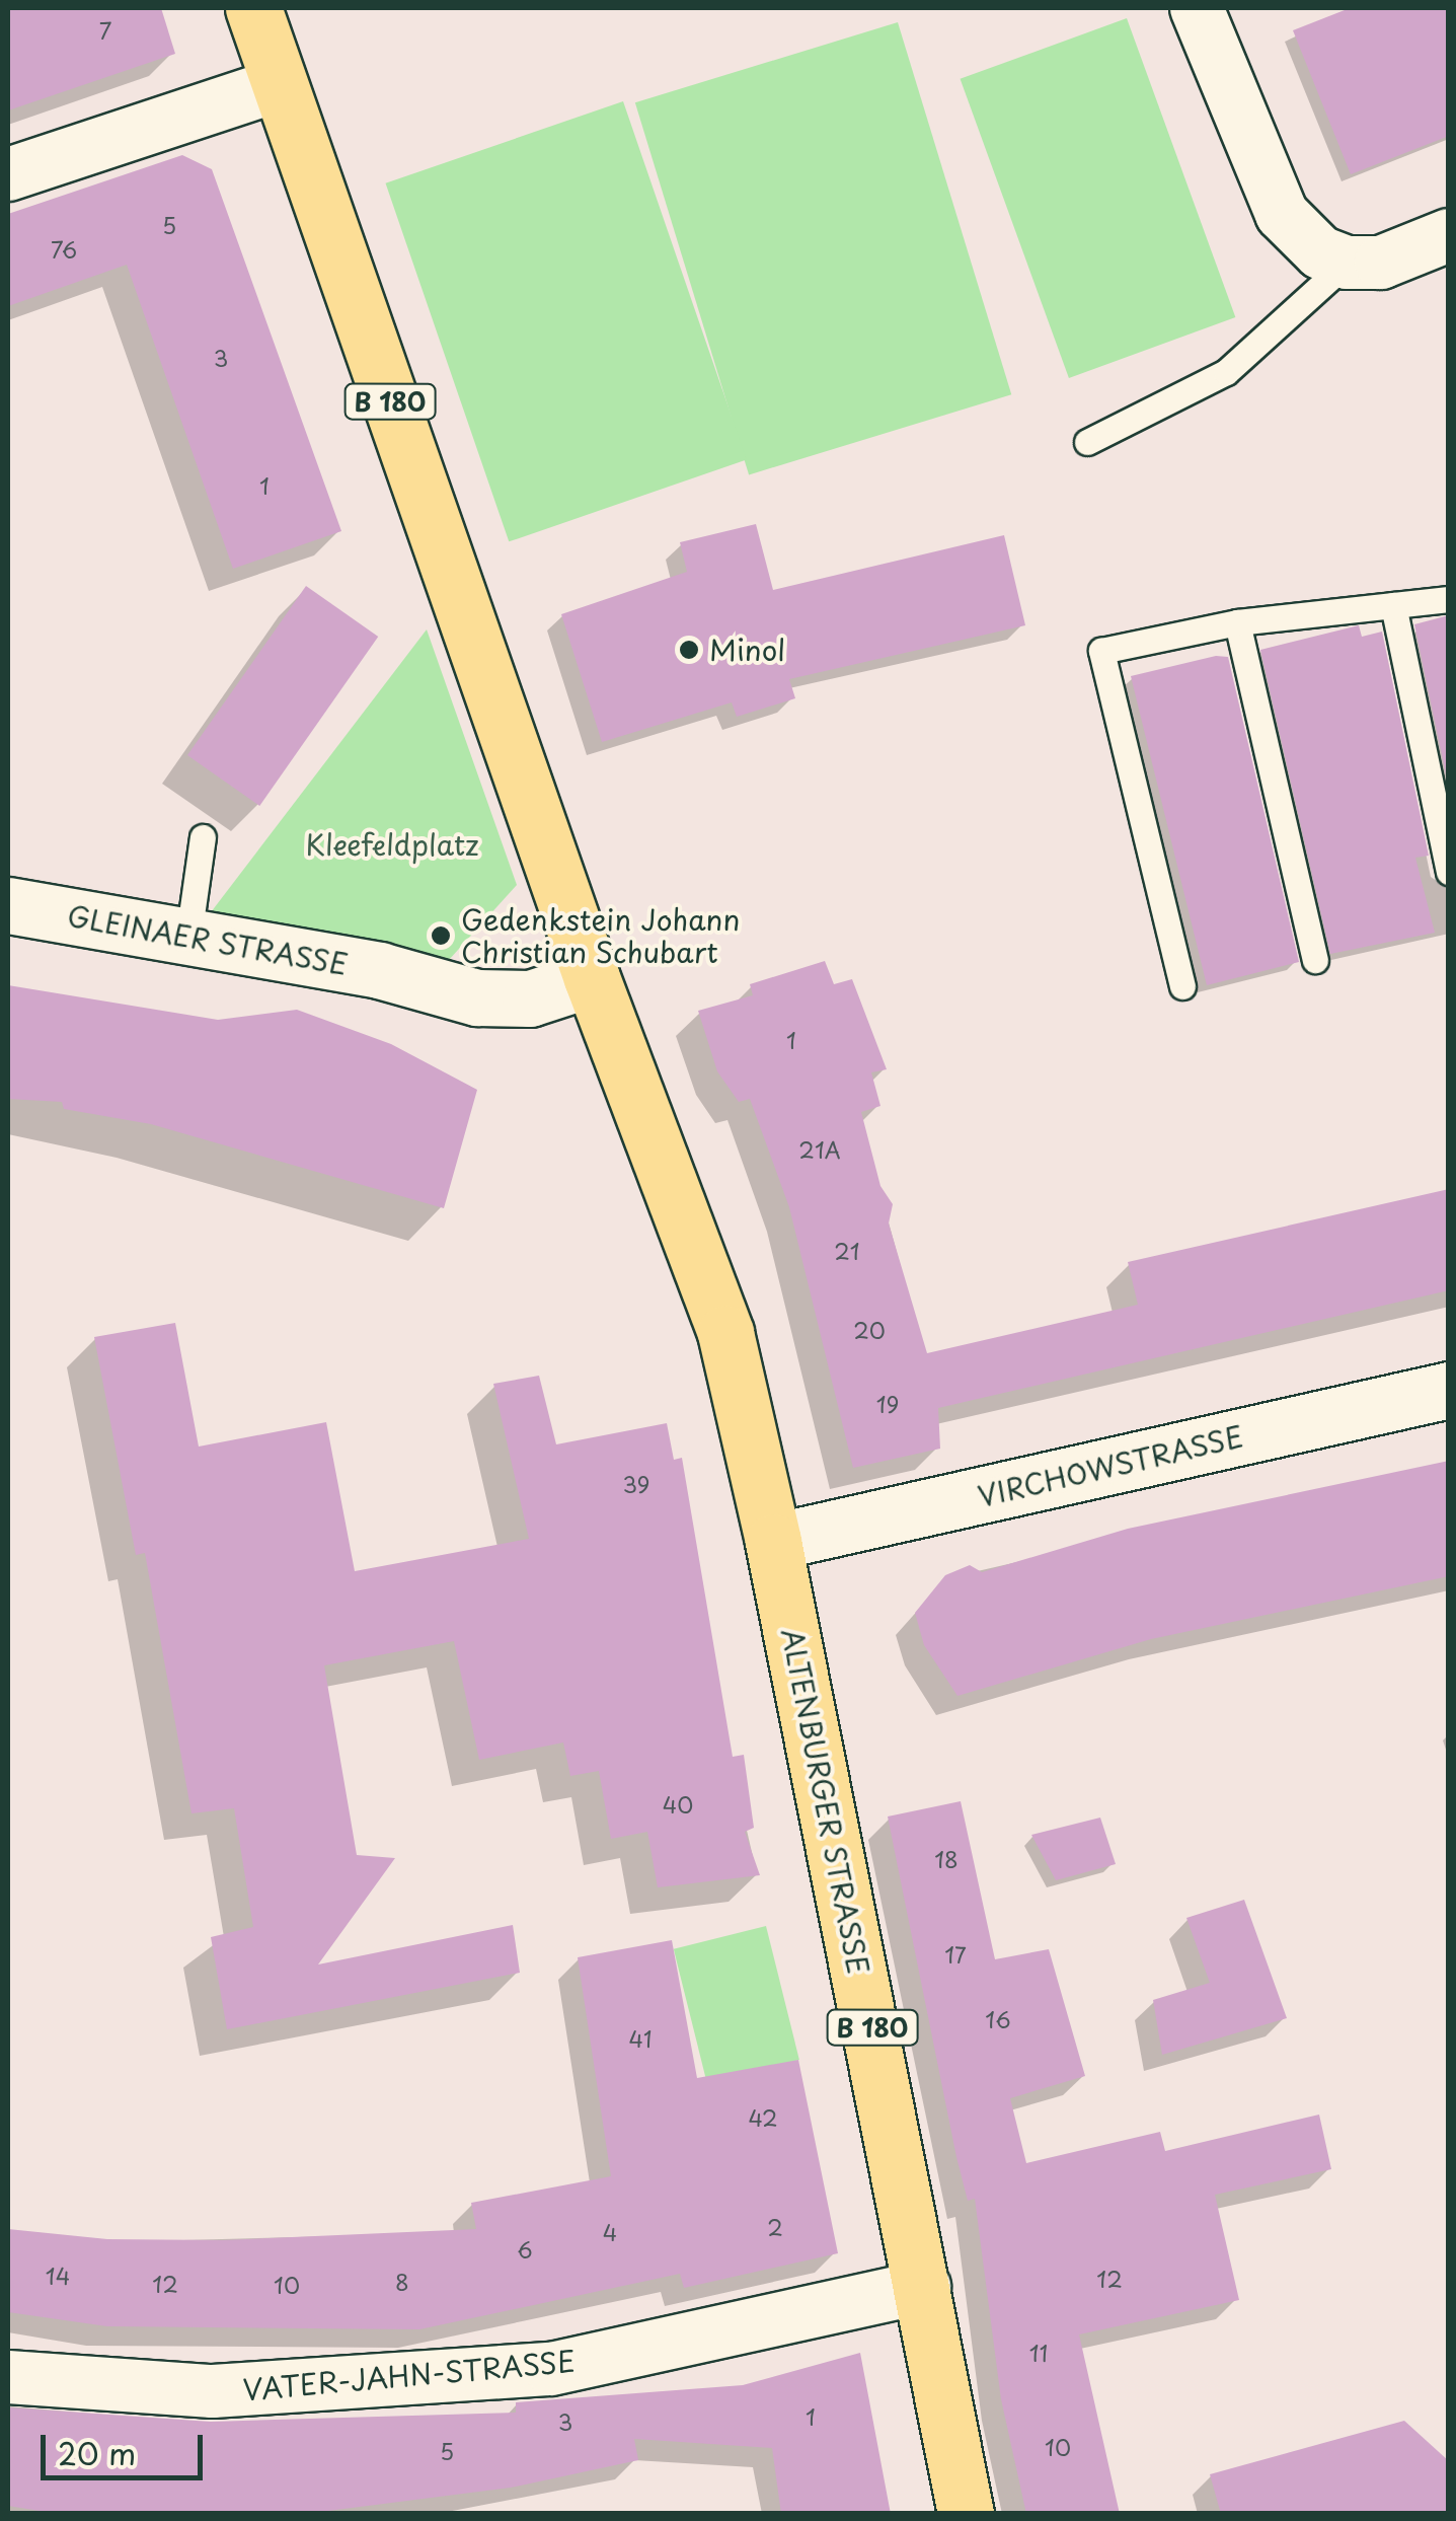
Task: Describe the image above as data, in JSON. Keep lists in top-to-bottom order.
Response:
{
  "streets": {
    "main road": ["B 180", "ALTENBURGER STRASSE"],
    "street": ["GLEINAER STRASSE", "VIRCHOWSTRASSE", "VATER-JAHN-STRASSE"]
  },
  "crossings": [
    ["B 180", "GLEINAER STRASSE"],
    ["B 180", "ALTENBURGER STRASSE"],
    ["GLEINAER STRASSE", "ALTENBURGER STRASSE"],
    ["VIRCHOWSTRASSE", "ALTENBURGER STRASSE"],
    ["ALTENBURGER STRASSE", "VATER-JAHN-STRASSE"]
  ],
  "parks": ["Kleefeldplatz"],
  "places": ["Minol", "Gedenkstein Johann Christian Schubart"],
  "house_numbers": [
    "7",
    "5",
    "76",
    "3",
    "1",
    "1",
    "21A",
    "21",
    "20",
    "19",
    "39",
    "40",
    "18",
    "17",
    "16",
    "41",
    "42",
    "2",
    "4",
    "6",
    "14",
    "12",
    "8",
    "12",
    "10",
    "11",
    "1",
    "3",
    "10",
    "5"
  ],
  "scale_bar": "20 m"
}
